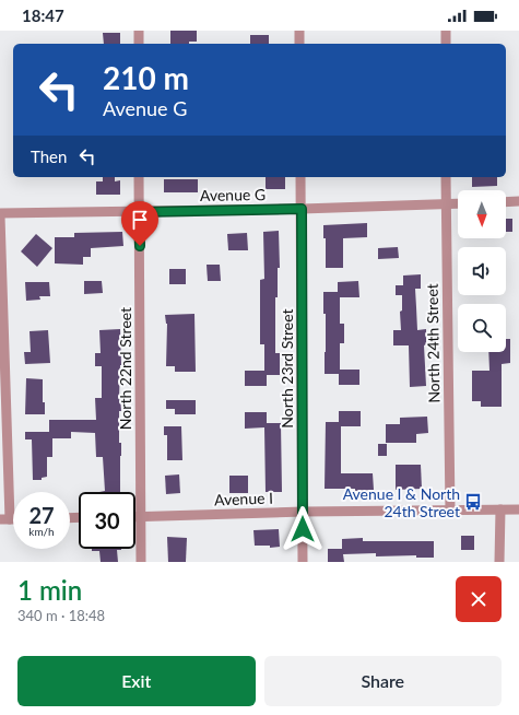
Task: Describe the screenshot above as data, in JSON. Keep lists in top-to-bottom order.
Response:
{
  "streets": {
    "street": [
      "Avenue G",
      "North 24th Street",
      "North 22nd Street",
      "North 23rd Street",
      "Avenue I"
    ]
  },
  "crossings": [
    ["Avenue G", "North 24th Street"],
    ["Avenue G", "North 22nd Street"],
    ["Avenue G", "North 23rd Street"],
    ["North 24th Street", "Avenue I"],
    ["North 22nd Street", "Avenue I"],
    ["North 23rd Street", "Avenue I"]
  ],
  "places": {
    "bus stop": ["Avenue I & North 24th Street"]
  },
  "north": "bottom",
  "page": {
    "status": "18:47",
    "turn": ["210 m", "Avenue G"],
    "then": "Then",
    "speed": "27 km/h",
    "limit": "30",
    "heading": ["1 min", "340 m · 18:48"],
    "buttons": ["Exit", "Share"]
  }
}
